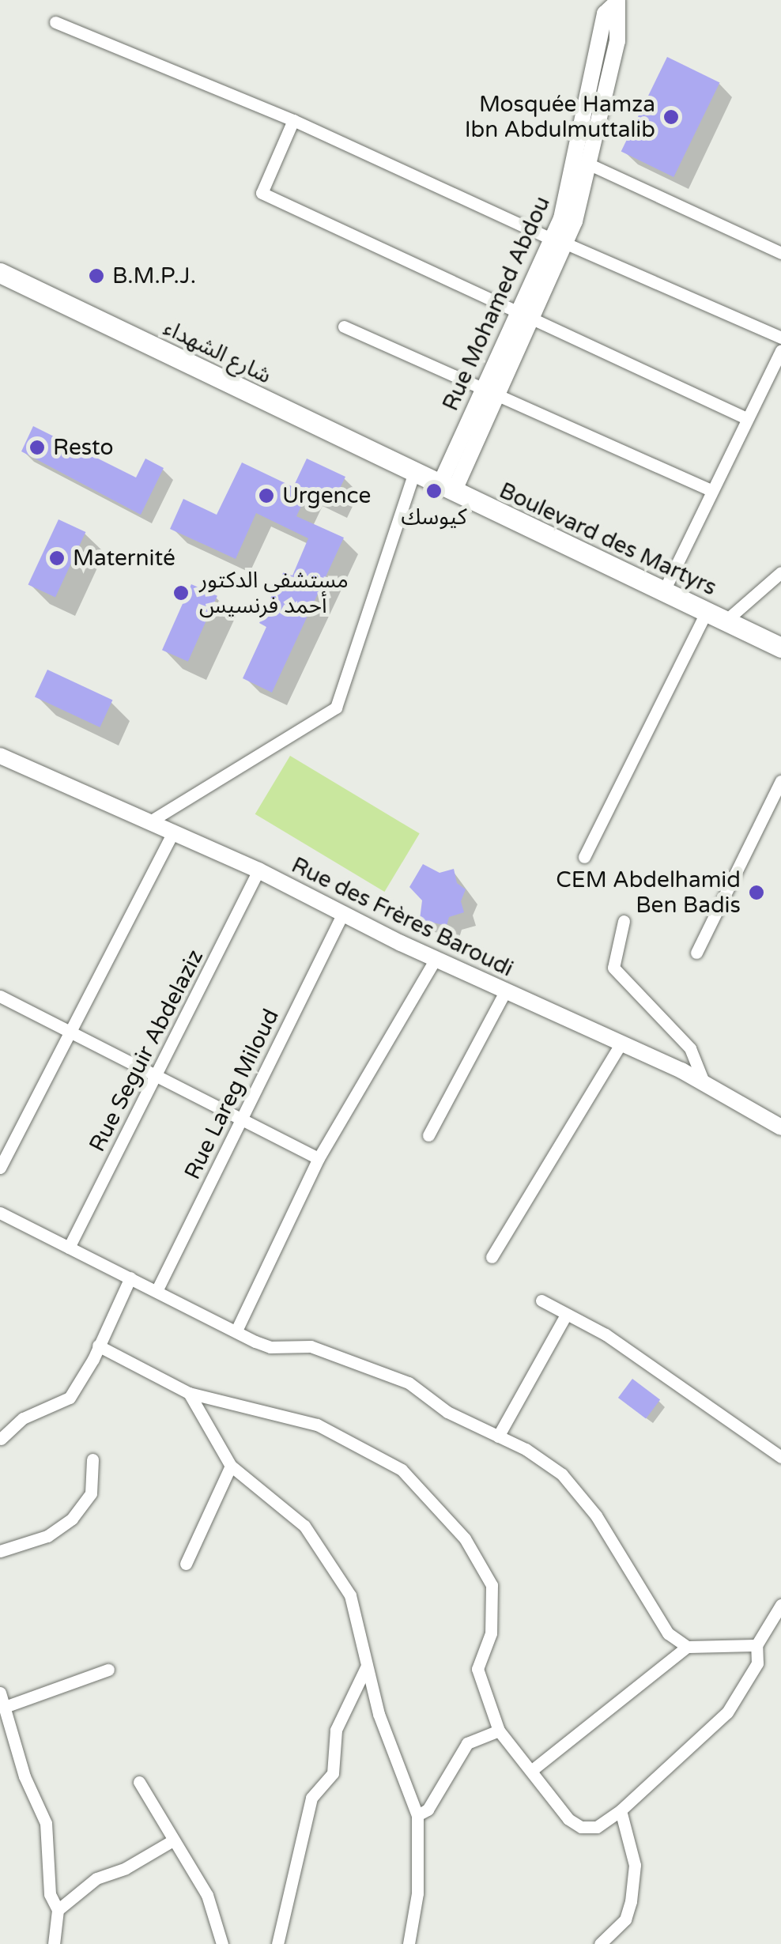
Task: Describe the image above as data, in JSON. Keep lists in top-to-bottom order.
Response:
{
  "streets": {
    "main road": ["شارع الشهداء", "Boulevard des Martyrs"],
    "street": [
      "Rue Mohamed Abdou",
      "Rue des Frères Baroudi",
      "Rue Seguir Abdelaziz",
      "Rue Lareg Miloud"
    ]
  },
  "crossings": [
    ["Rue Mohamed Abdou", "Boulevard des Martyrs"],
    ["شارع الشهداء", "Boulevard des Martyrs"],
    ["Rue des Frères Baroudi", "Rue Seguir Abdelaziz"],
    ["Rue des Frères Baroudi", "Rue Lareg Miloud"]
  ],
  "places": [
    "Mosquée Hamza Ibn Abdulmuttalib",
    "B.M.P.J.",
    "Resto",
    "كيوسك",
    "Urgence",
    "Maternité",
    "مستشفى الدكتور أحمد فرنسيس",
    "CEM Abdelhamid Ben Badis"
  ]
}
